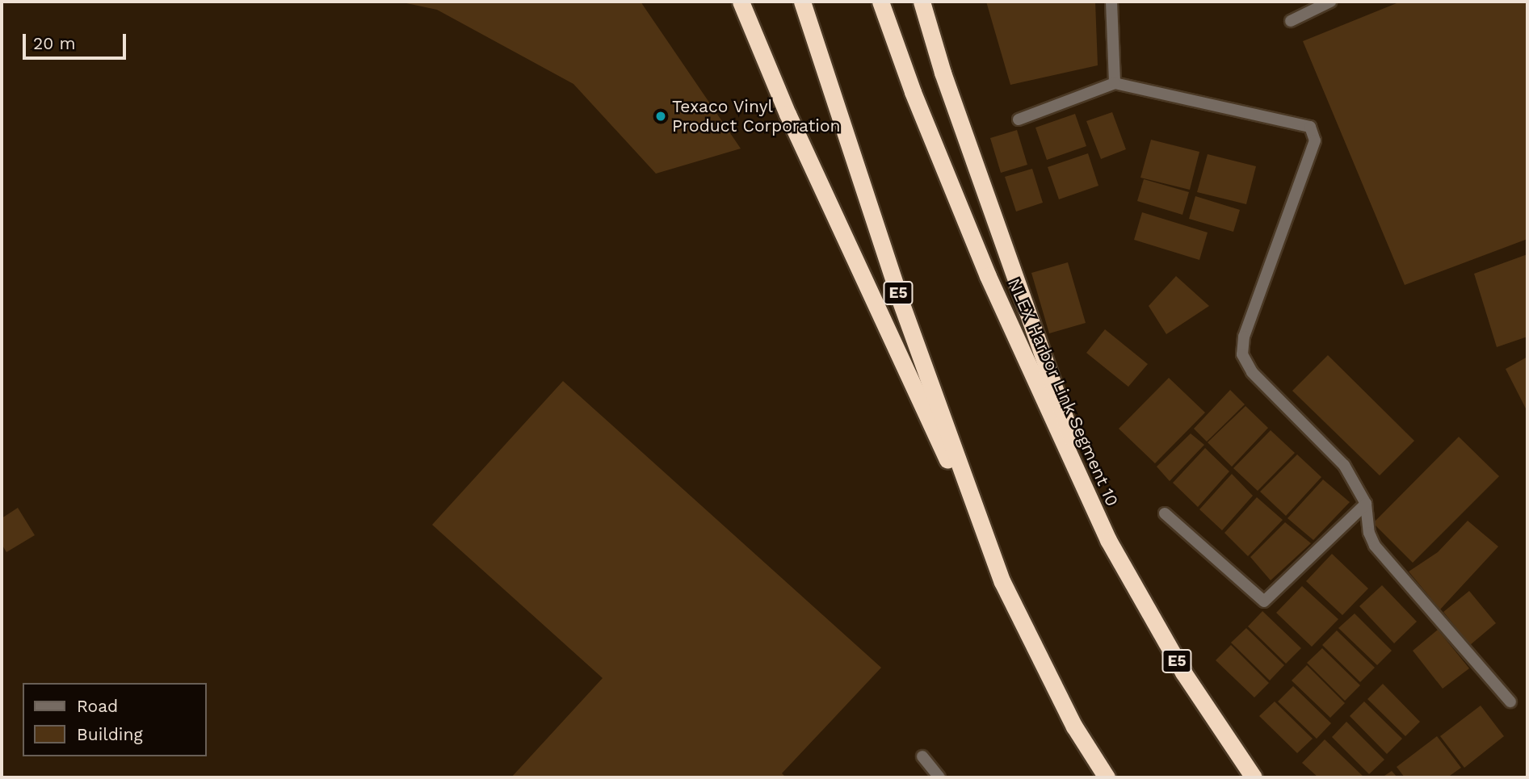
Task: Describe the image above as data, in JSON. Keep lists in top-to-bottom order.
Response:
{
  "streets": {
    "highway": ["E5", "NLEX Harbor Link Segment 10"]
  },
  "places": ["Texaco Vinyl Product Corporation"],
  "legend": ["Road", "Building"],
  "scale_bar": "20 m"
}
